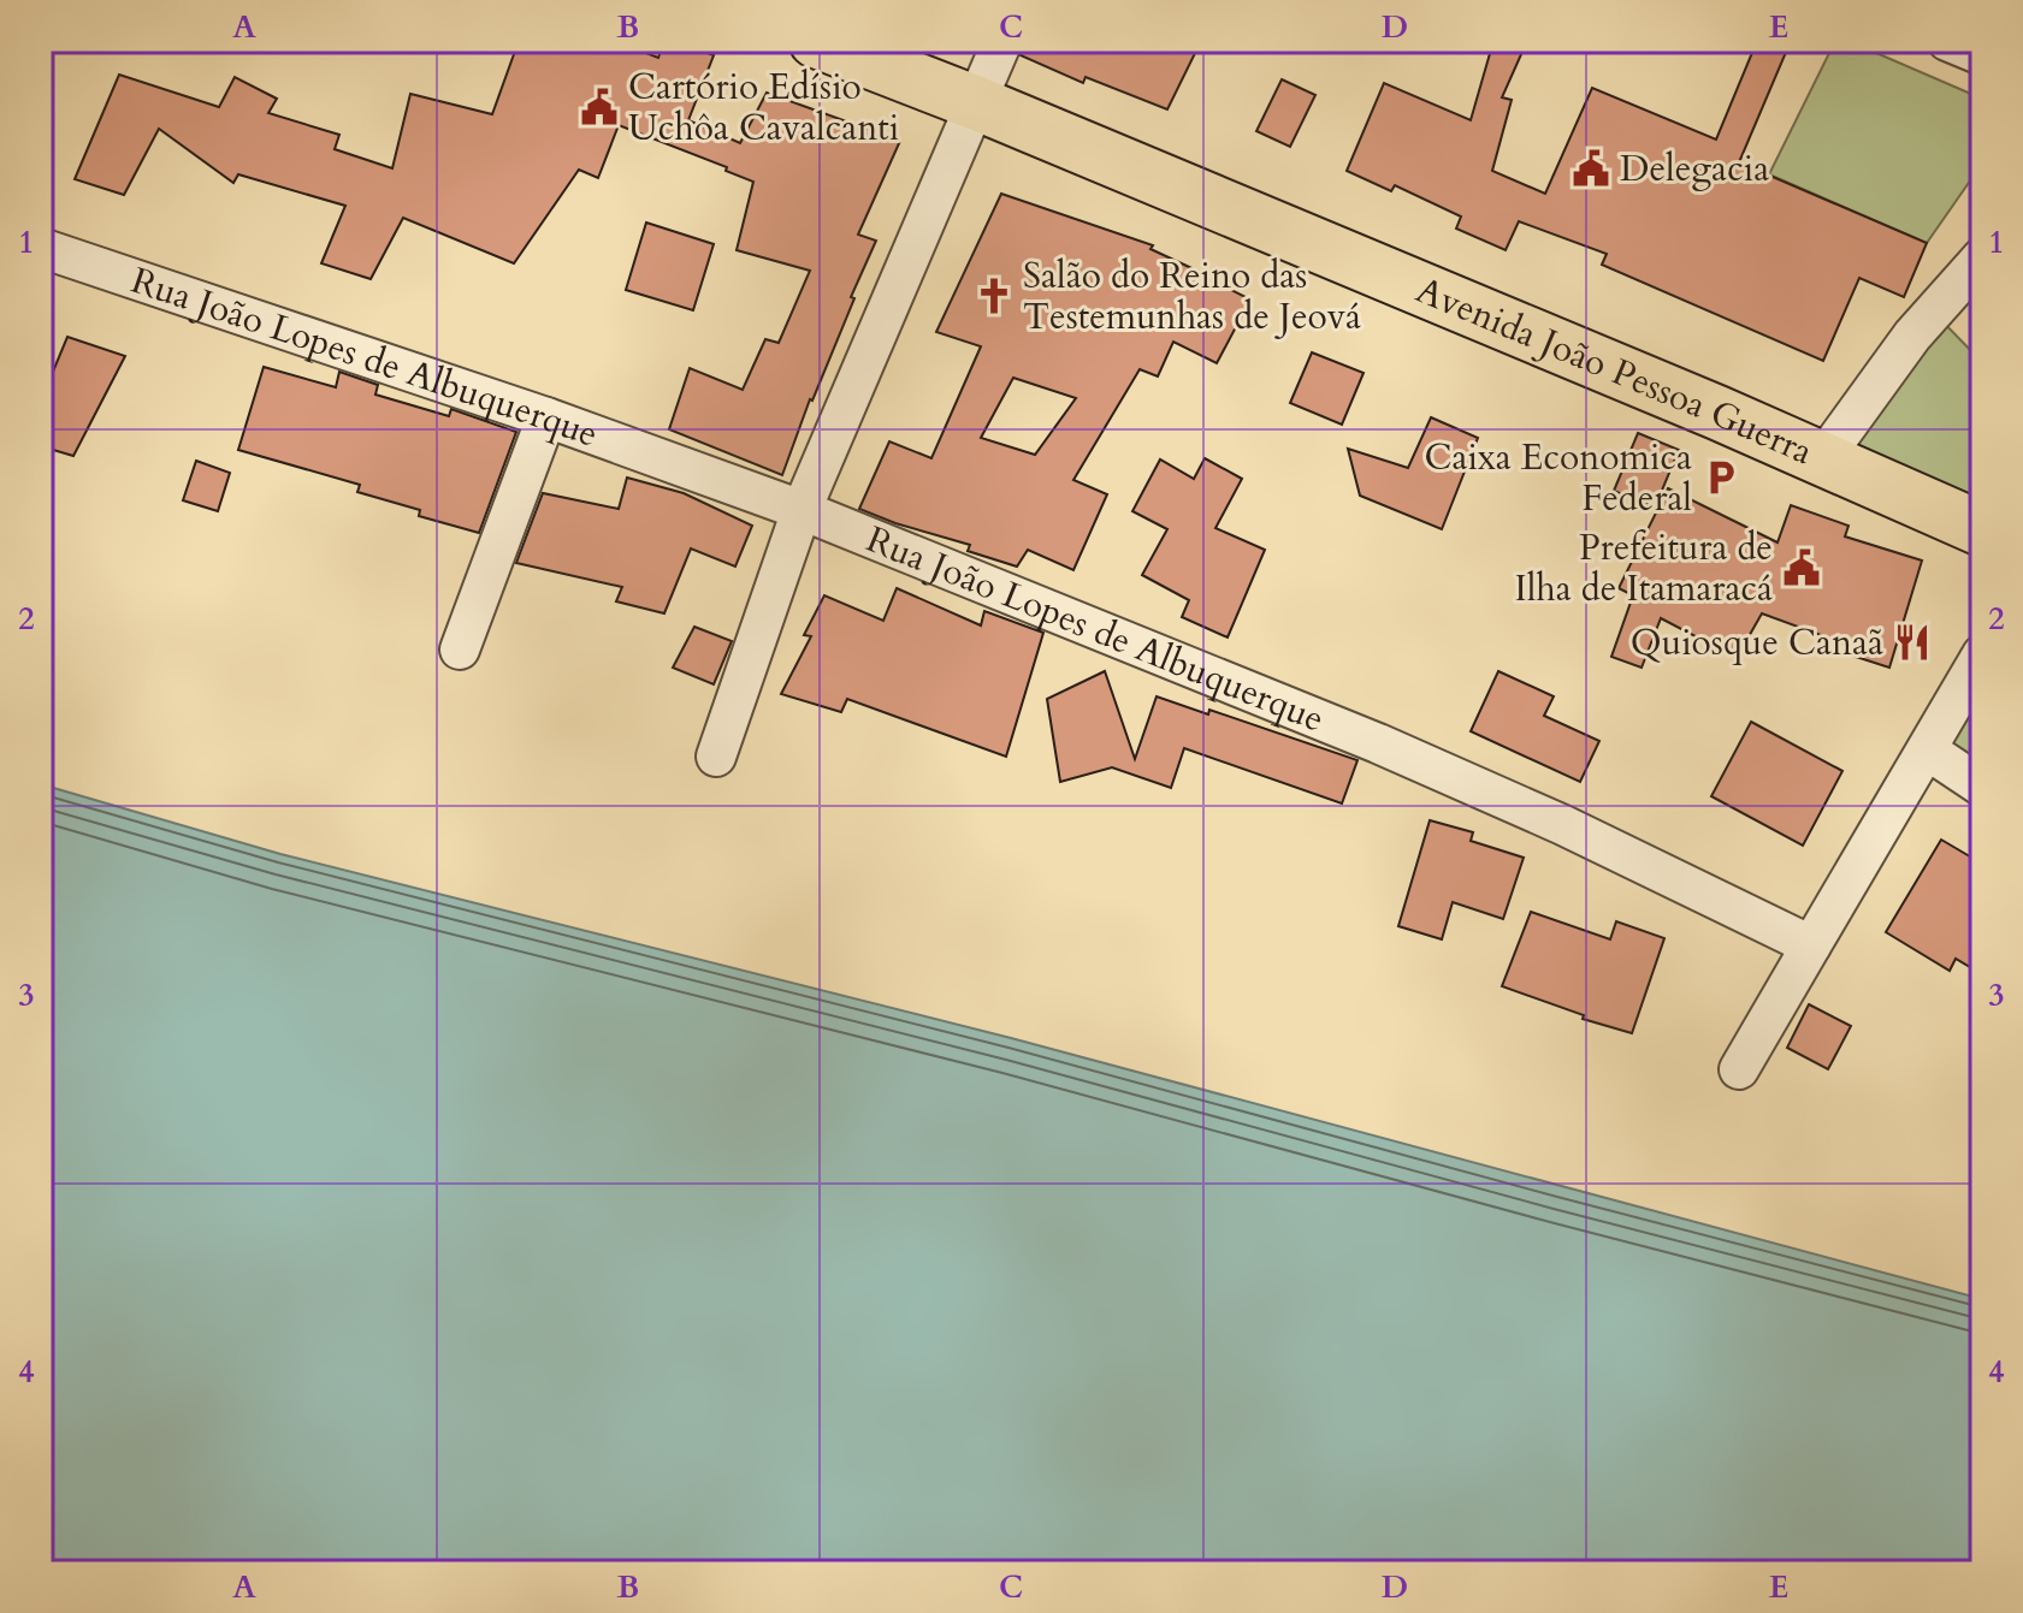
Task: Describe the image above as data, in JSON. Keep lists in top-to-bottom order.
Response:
{
  "streets": {
    "main road": ["Avenida João Pessoa Guerra"],
    "street": ["Rua João Lopes de Albuquerque"]
  },
  "places": {
    "public building": ["Cartório Edísio Uchôa Cavalcanti", "Delegacia", "Prefeitura de Ilha de Itamaracá"],
    "church": ["Salão do Reino das Testemunhas de Jeová"],
    "parking": ["Caixa Economica Federal"],
    "restaurant": ["Quiosque Canaã"]
  },
  "grid": {
    "columns": [
      "A",
      "B",
      "C",
      "D",
      "E"
    ],
    "rows": [
      "1",
      "2",
      "3",
      "4"
    ]
  }
}
